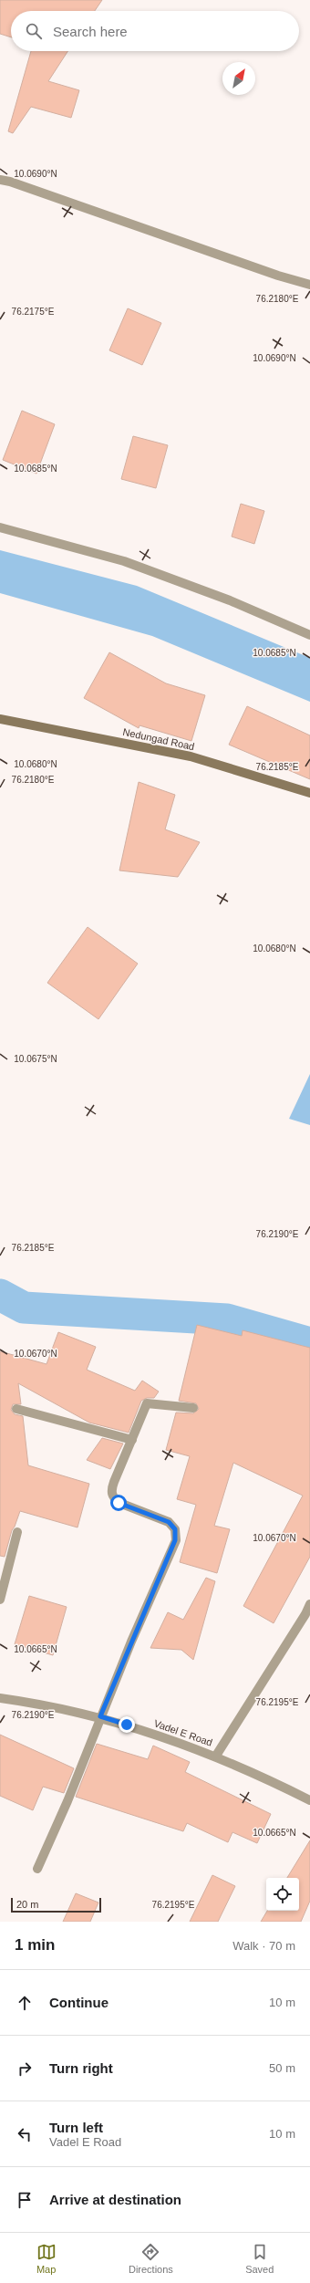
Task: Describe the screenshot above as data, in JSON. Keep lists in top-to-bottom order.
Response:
{
  "streets": {
    "street": ["Nedungad Road", "Vadel E Road"]
  },
  "scale_bar": "20 m",
  "north": "top right",
  "page": {
    "search": "Search here",
    "scale": "20 m",
    "heading": ["1 min", "Walk · 70 m"],
    "list": [
      ["Continue", "10 m"],
      ["Turn right", "50 m"],
      ["Turn left", "Vadel E Road", "10 m"],
      "Arrive at destination"
    ],
    "nav": ["Map", "Directions", "Saved"]
  },
  "coordinates": [
    "10.0690°N",
    "76.2180°E",
    "76.2175°E",
    "10.0685°N",
    "10.0680°N",
    "76.2185°E",
    "10.0675°N",
    "76.2190°E",
    "10.0670°N",
    "10.0665°N",
    "76.2195°E"
  ]
}
